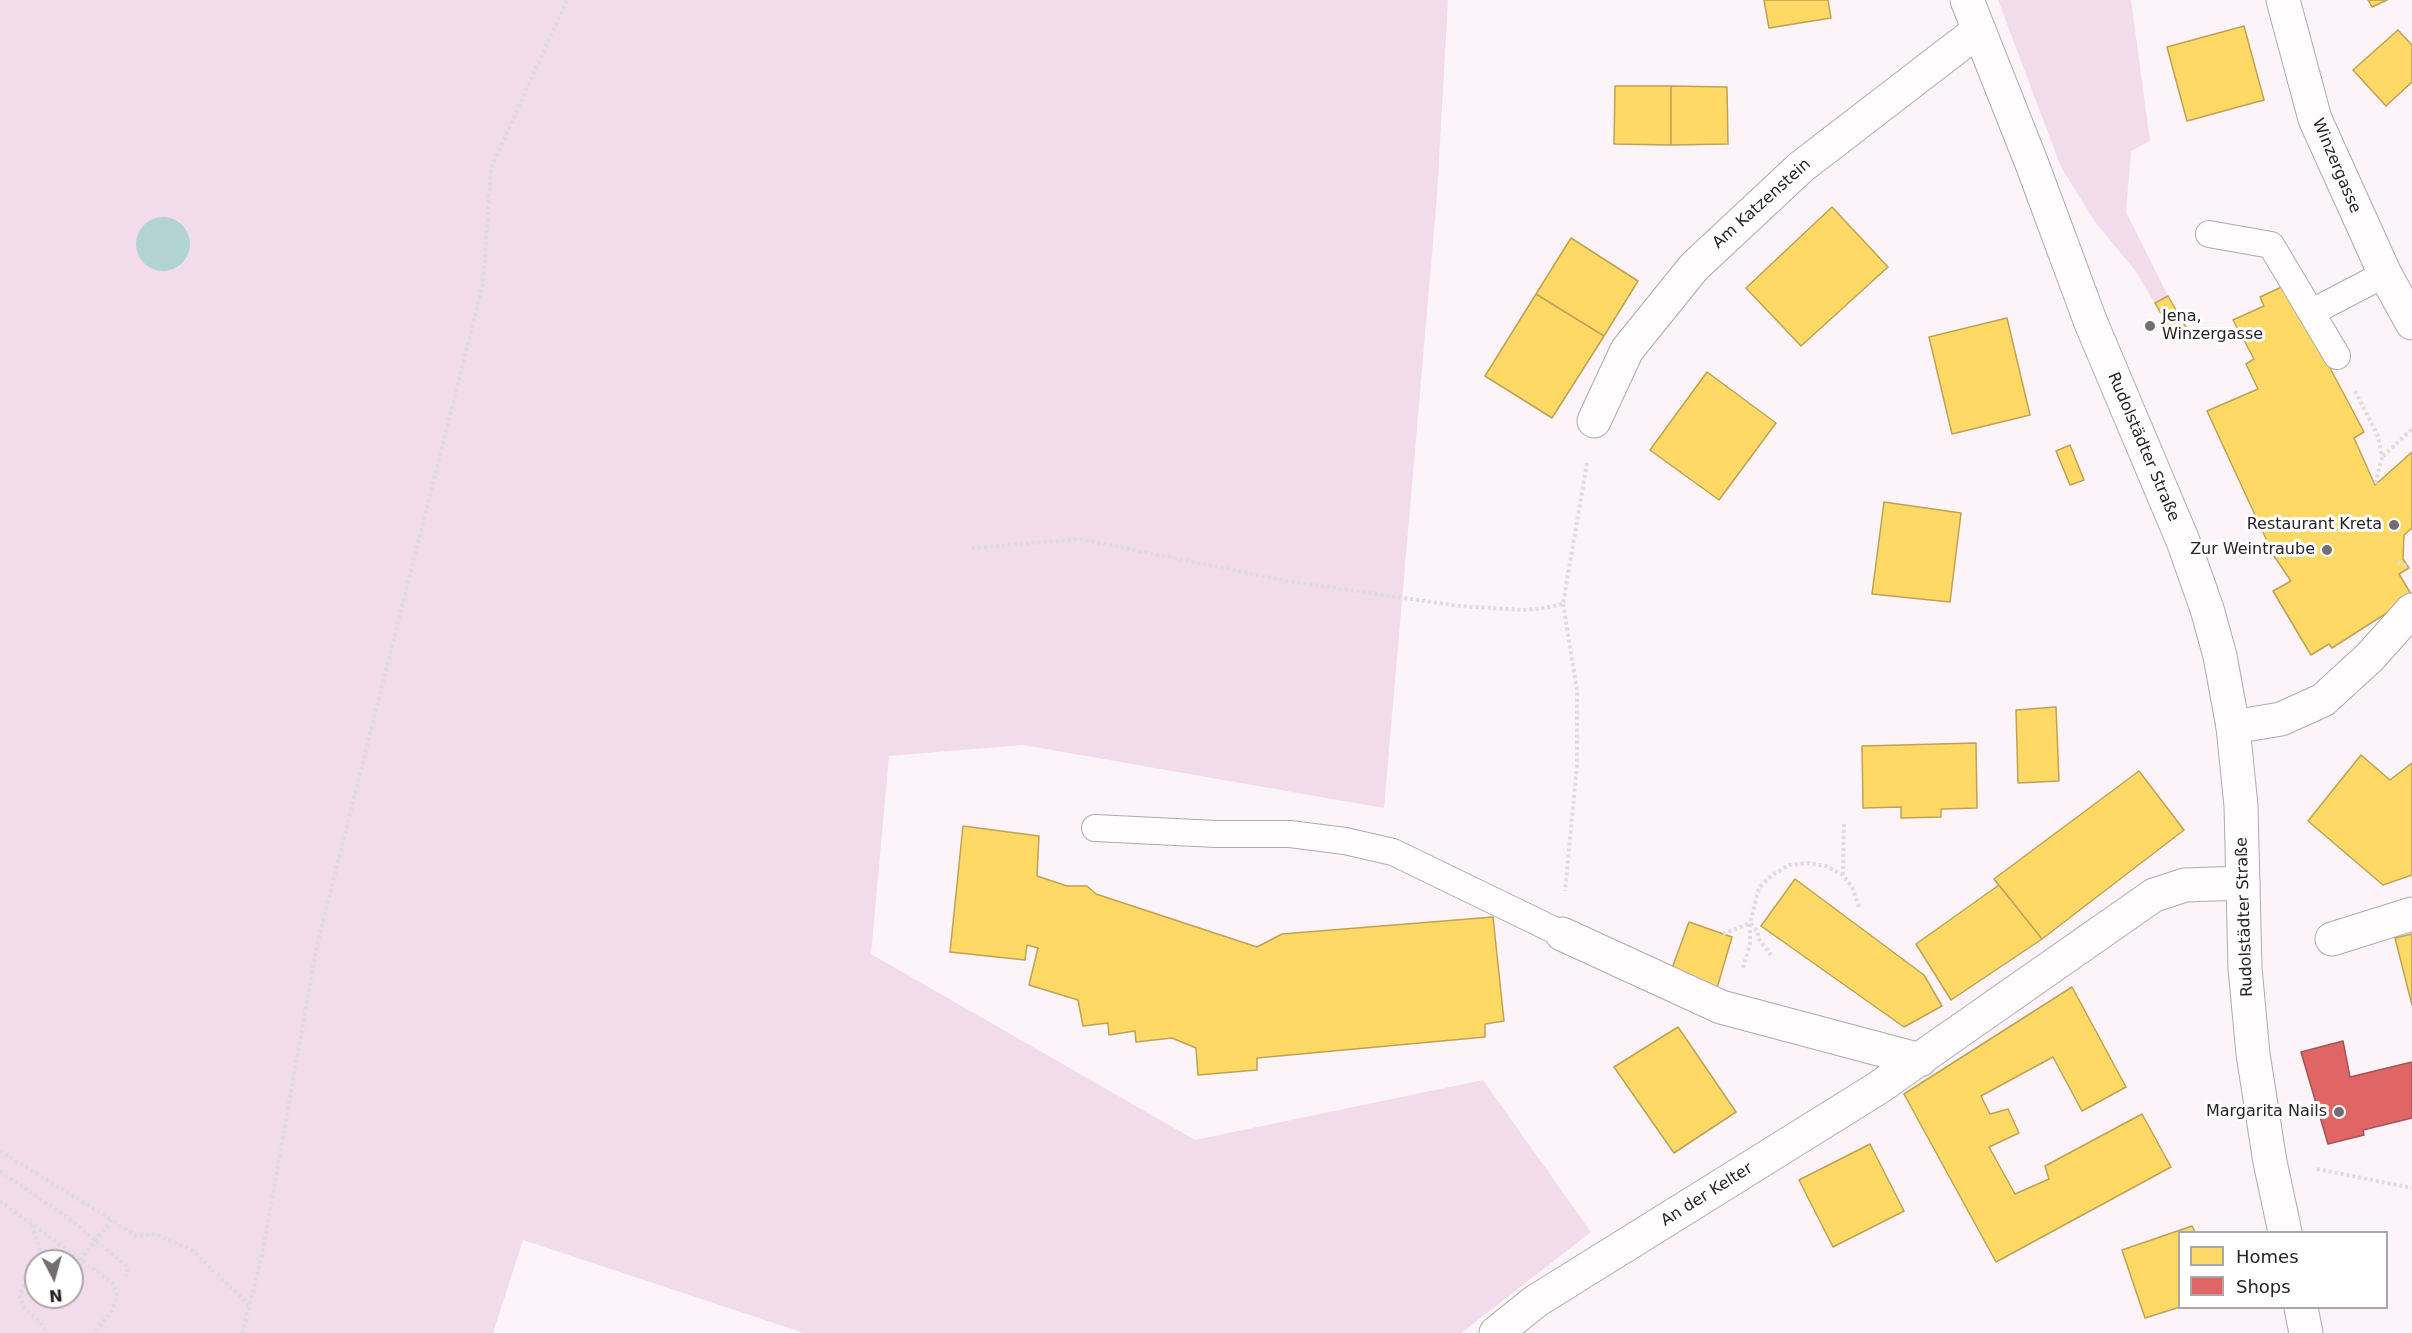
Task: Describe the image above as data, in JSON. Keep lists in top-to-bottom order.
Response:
{
  "streets": {
    "street": [
      "Winzergasse",
      "Am Katzenstein",
      "Rudolstädter Straße",
      "An der Kelter"
    ]
  },
  "crossings": [
    ["Am Katzenstein", "Rudolstädter Straße"],
    ["Rudolstädter Straße", "An der Kelter"]
  ],
  "places": [
    "Jena, Winzergasse",
    "Restaurant Kreta",
    "Zur Weintraube",
    "Margarita Nails"
  ],
  "legend": ["Homes", "Shops"],
  "north": "bottom"
}
